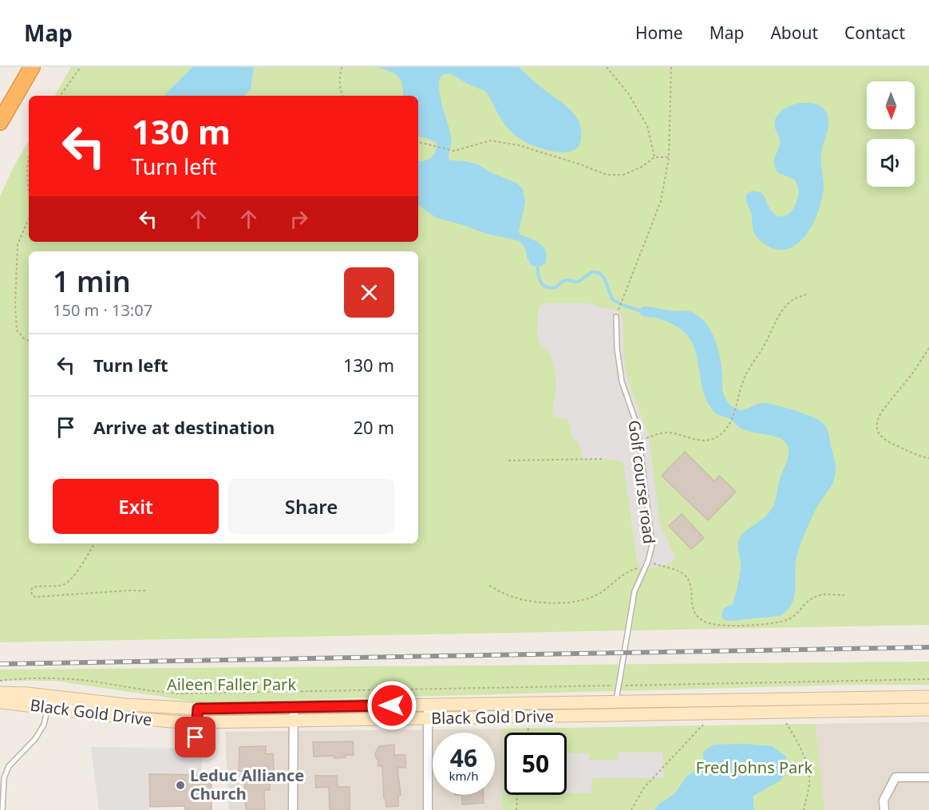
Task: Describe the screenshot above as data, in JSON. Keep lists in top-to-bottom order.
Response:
{
  "streets": {
    "main road": ["Black Gold Drive"],
    "lane": ["Golf course road"]
  },
  "crossings": [
    ["Golf course road", "Black Gold Drive"]
  ],
  "parks": ["Aileen Faller Park", "Fred Johns Park"],
  "places": ["Leduc Alliance Church"],
  "north": "bottom",
  "page": {
    "header": "Map",
    "nav": [
      "Home",
      "Map",
      "About",
      "Contact"
    ],
    "turn": ["130 m", "Turn left"],
    "heading": ["1 min", "150 m · 13:07"],
    "list": [
      {
        "name": "Turn left",
        "value": "130 m"
      },
      {
        "name": "Arrive at destination",
        "value": "20 m"
      }
    ],
    "buttons": ["Exit", "Share"],
    "speed": "46 km/h",
    "limit": "50"
  }
}
